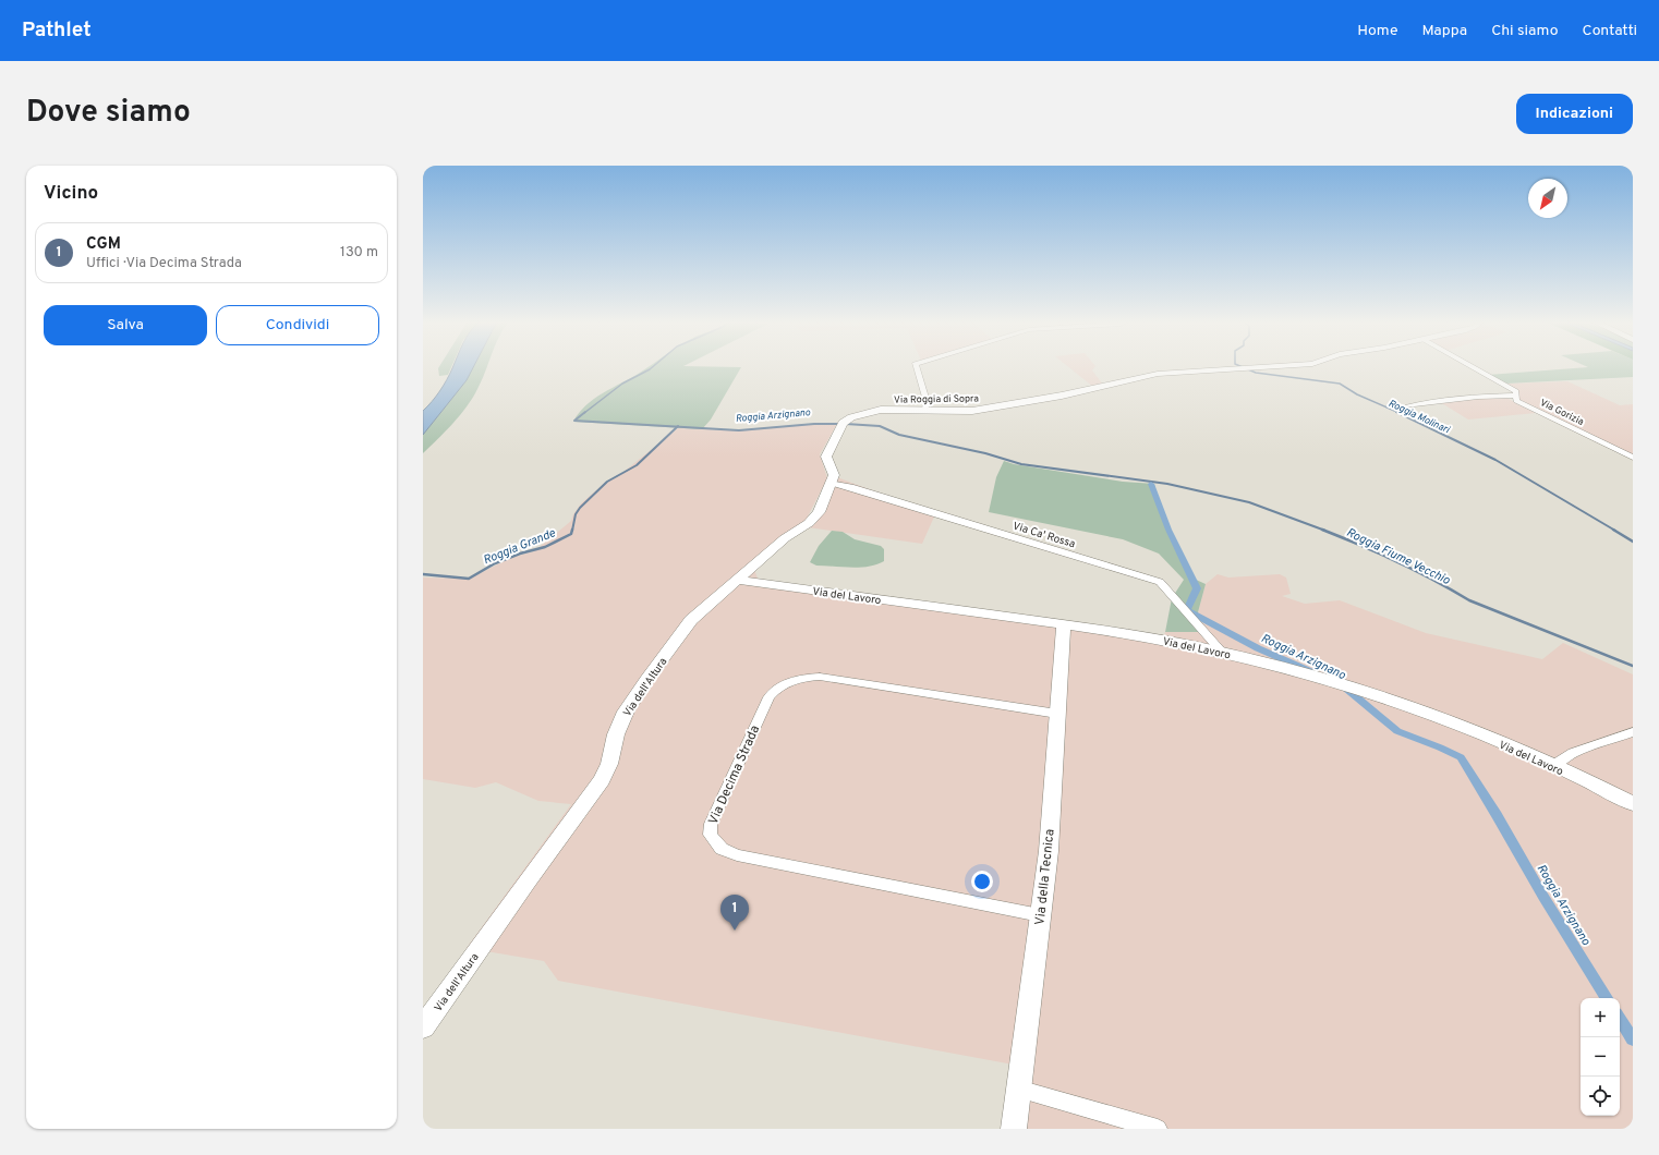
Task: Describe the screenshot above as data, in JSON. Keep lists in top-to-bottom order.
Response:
{
  "streets": {
    "street": [
      "Via Roggia di Sopra",
      "Via Gorizia",
      "Via Ca' Rossa",
      "Via del Lavoro",
      "Via dell'Altura",
      "Via Decima Strada",
      "Via della Tecnica"
    ]
  },
  "crossings": [
    ["Via Roggia di Sopra", "Via Ca' Rossa"],
    ["Via Roggia di Sopra", "Via dell'Altura"],
    ["Via Ca' Rossa", "Via del Lavoro"],
    ["Via Ca' Rossa", "Via dell'Altura"],
    ["Via del Lavoro", "Via dell'Altura"],
    ["Via del Lavoro", "Via della Tecnica"],
    ["Via Decima Strada", "Via della Tecnica"]
  ],
  "water": [
    "Roggia Arzignano",
    "Roggia Molinari",
    "Roggia Grande",
    "Roggia Fiume Vecchio"
  ],
  "north": "bottom left",
  "page": {
    "header": "Pathlet",
    "nav": [
      "Home",
      "Mappa",
      "Chi siamo",
      "Contatti"
    ],
    "title": "Dove siamo",
    "buttons": [
      "Indicazioni",
      ["Salva", "Condividi"]
    ],
    "heading": "Vicino",
    "list": [
      {
        "mark": "1",
        "name": "CGM",
        "note": "Uffici · Via Decima Strada",
        "value": "130 m"
      }
    ],
    "pins": "1",
    "map_buttons": ["+", "−"]
  }
}
